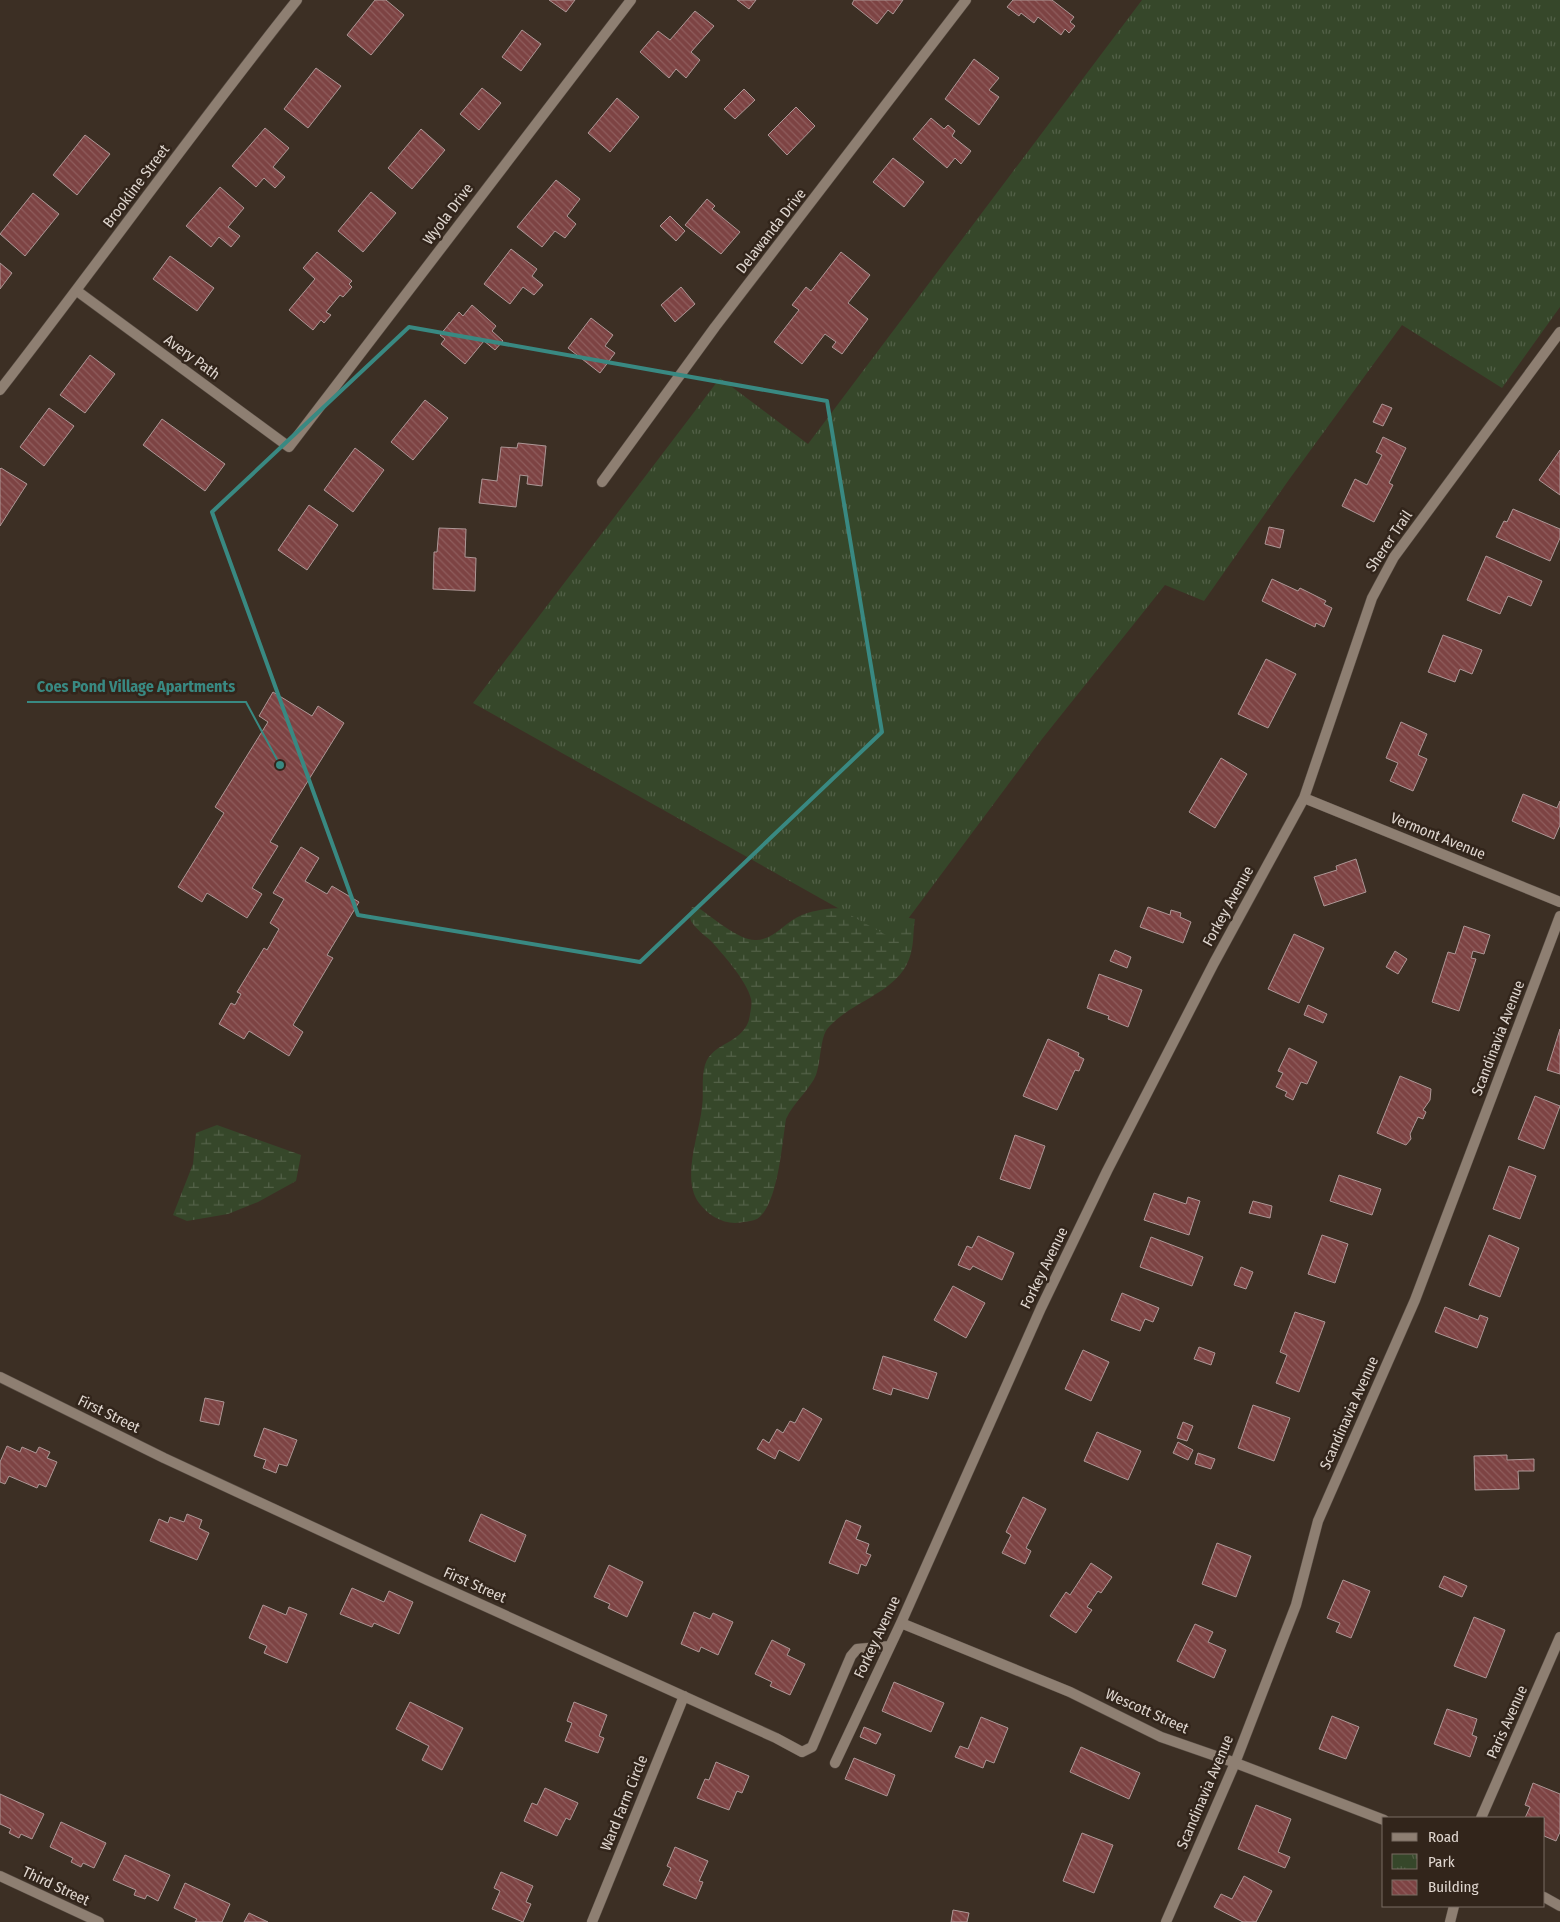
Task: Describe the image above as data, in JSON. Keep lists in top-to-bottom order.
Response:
{
  "streets": {
    "street": [
      "Brookline Street",
      "Wyola Drive",
      "Delawanda Drive",
      "Avery Path",
      "Sherer Trail",
      "Vermont Avenue",
      "Forkey Avenue",
      "Scandinavia Avenue",
      "First Street",
      "Wescott Street",
      "Paris Avenue",
      "Ward Farm Circle",
      "Third Street"
    ]
  },
  "crossings": [
    ["Brookline Street", "Avery Path"],
    ["Wyola Drive", "Avery Path"],
    ["Sherer Trail", "Vermont Avenue"],
    ["Sherer Trail", "Forkey Avenue"],
    ["Vermont Avenue", "Forkey Avenue"],
    ["Forkey Avenue", "First Street"],
    ["Forkey Avenue", "Wescott Street"],
    ["Scandinavia Avenue", "Wescott Street"],
    ["First Street", "Ward Farm Circle"]
  ],
  "places": ["Coes Pond Village Apartments"],
  "legend": ["Road", "Park", "Building"]
}
